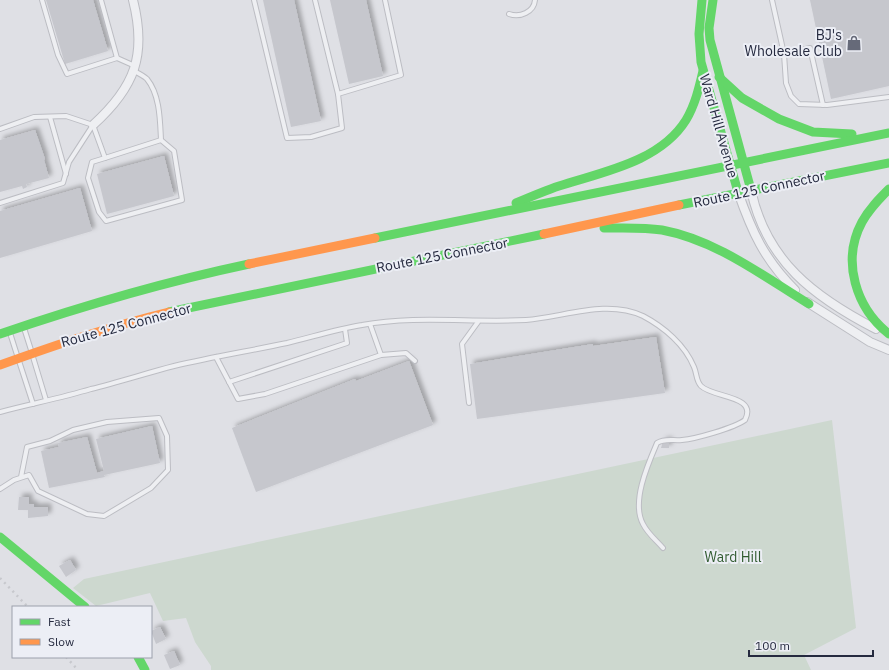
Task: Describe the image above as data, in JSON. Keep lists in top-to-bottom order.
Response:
{
  "streets": {
    "main road": ["Ward Hill Avenue", "Route 125 Connector"]
  },
  "crossings": [
    ["Ward Hill Avenue", "Route 125 Connector"]
  ],
  "parks": ["Ward Hill"],
  "places": {
    "shop": ["BJ's Wholesale Club"]
  },
  "legend": ["Fast", "Slow"],
  "scale_bar": "100 m"
}
